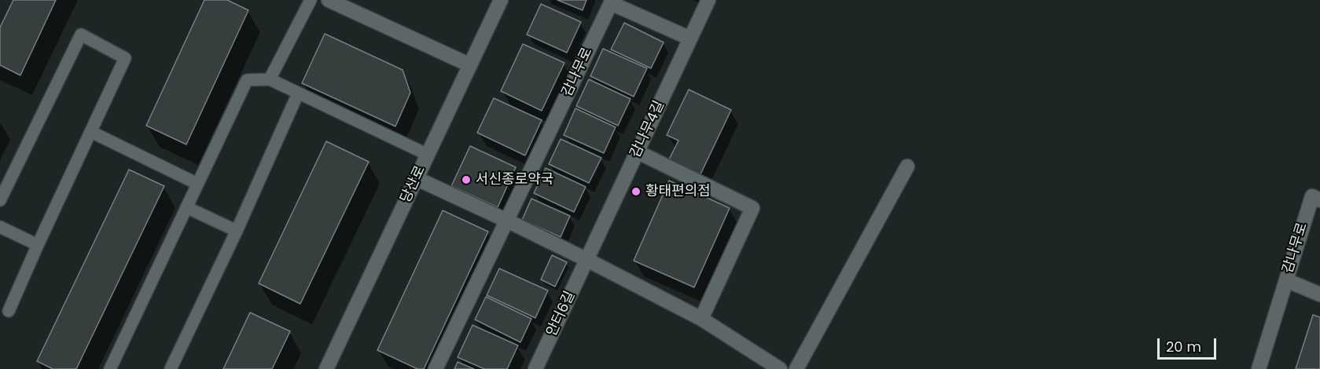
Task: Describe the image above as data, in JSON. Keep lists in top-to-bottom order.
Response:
{
  "streets": {
    "street": [
      "감나무로",
      "감나무4길",
      "당산로",
      "안터6길"
    ]
  },
  "crossings": [
    ["감나무로", "감나무4길"],
    ["감나무4길", "안터6길"]
  ],
  "places": ["서신종로약국", "황태편의점"],
  "scale_bar": "20 m"
}
